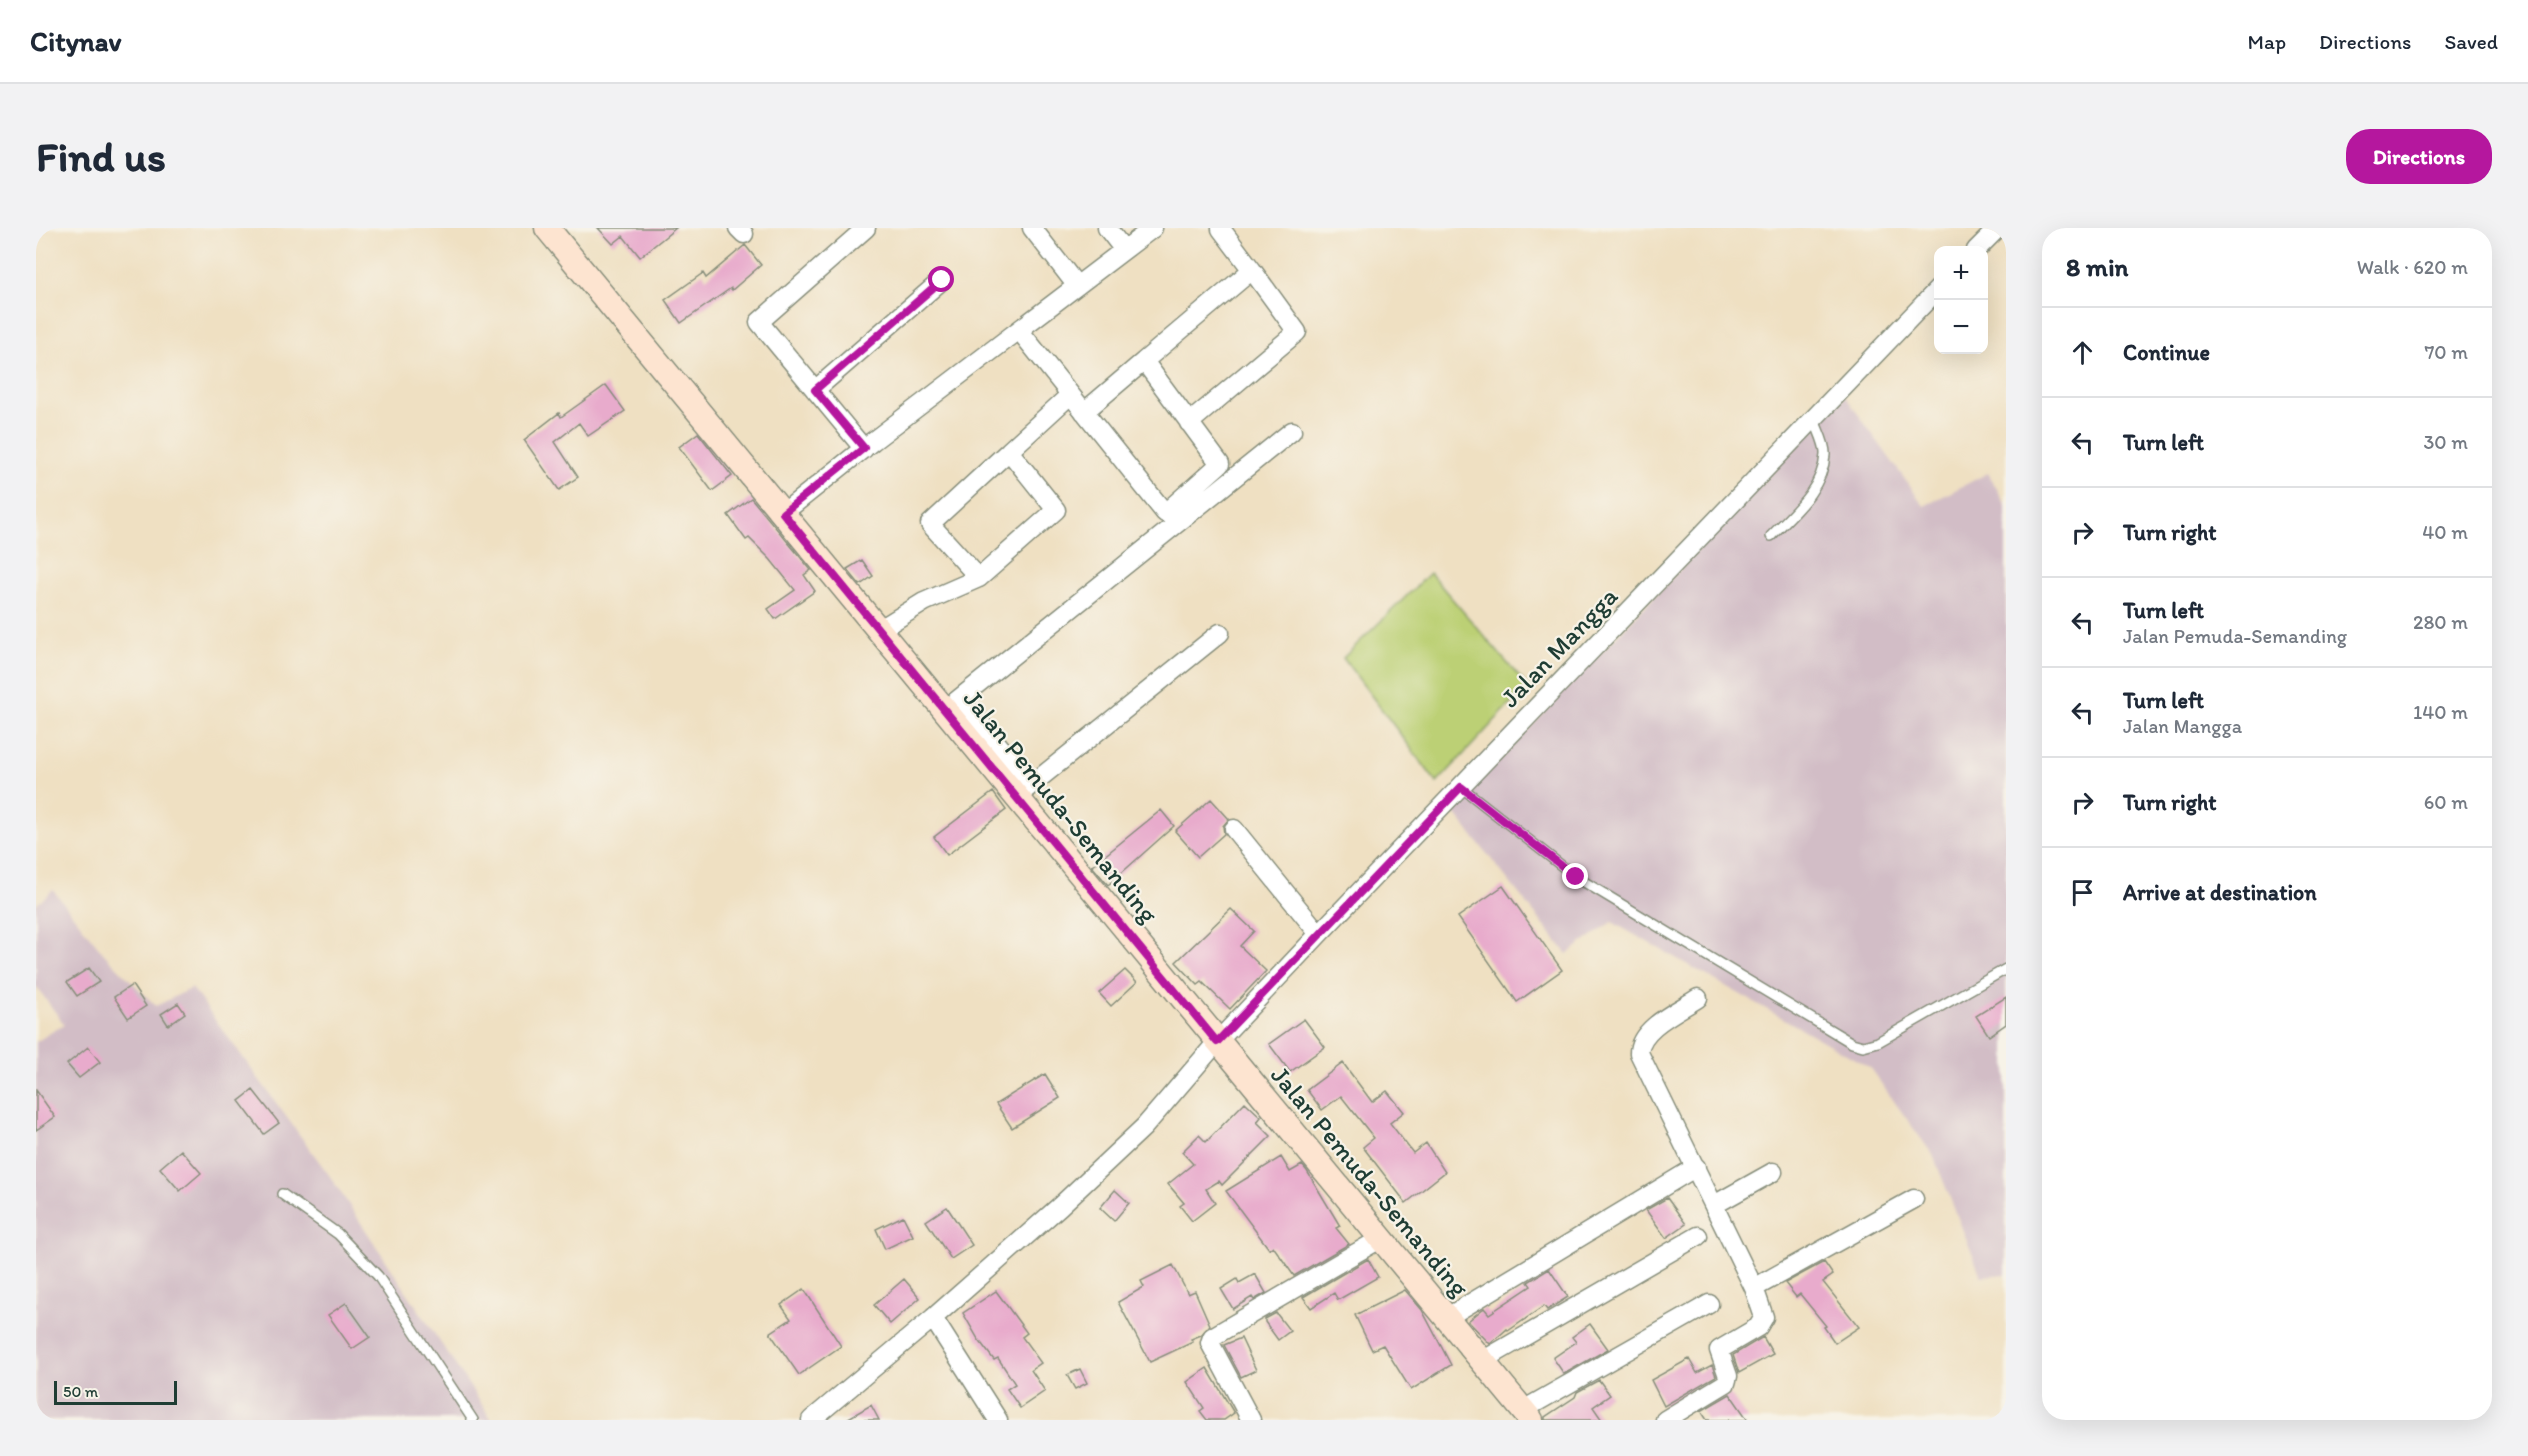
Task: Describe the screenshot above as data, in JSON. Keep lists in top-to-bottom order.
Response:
{
  "streets": {
    "main road": ["Jalan Pemuda-Semanding"],
    "street": ["Jalan Mangga"]
  },
  "crossings": [
    ["Jalan Mangga", "Jalan Pemuda-Semanding"]
  ],
  "scale_bar": "50 m",
  "page": {
    "header": "Citynav",
    "nav": ["Map", "Directions", "Saved"],
    "buttons": "Directions",
    "title": "Find us",
    "heading": ["8 min", "Walk · 620 m"],
    "map_buttons": ["+", "−"],
    "list": [
      ["Continue", "70 m"],
      ["Turn left", "30 m"],
      ["Turn right", "40 m"],
      ["Turn left", "Jalan Pemuda-Semanding", "280 m"],
      ["Turn left", "Jalan Mangga", "140 m"],
      ["Turn right", "60 m"],
      "Arrive at destination"
    ],
    "scale": "50 m"
  }
}
